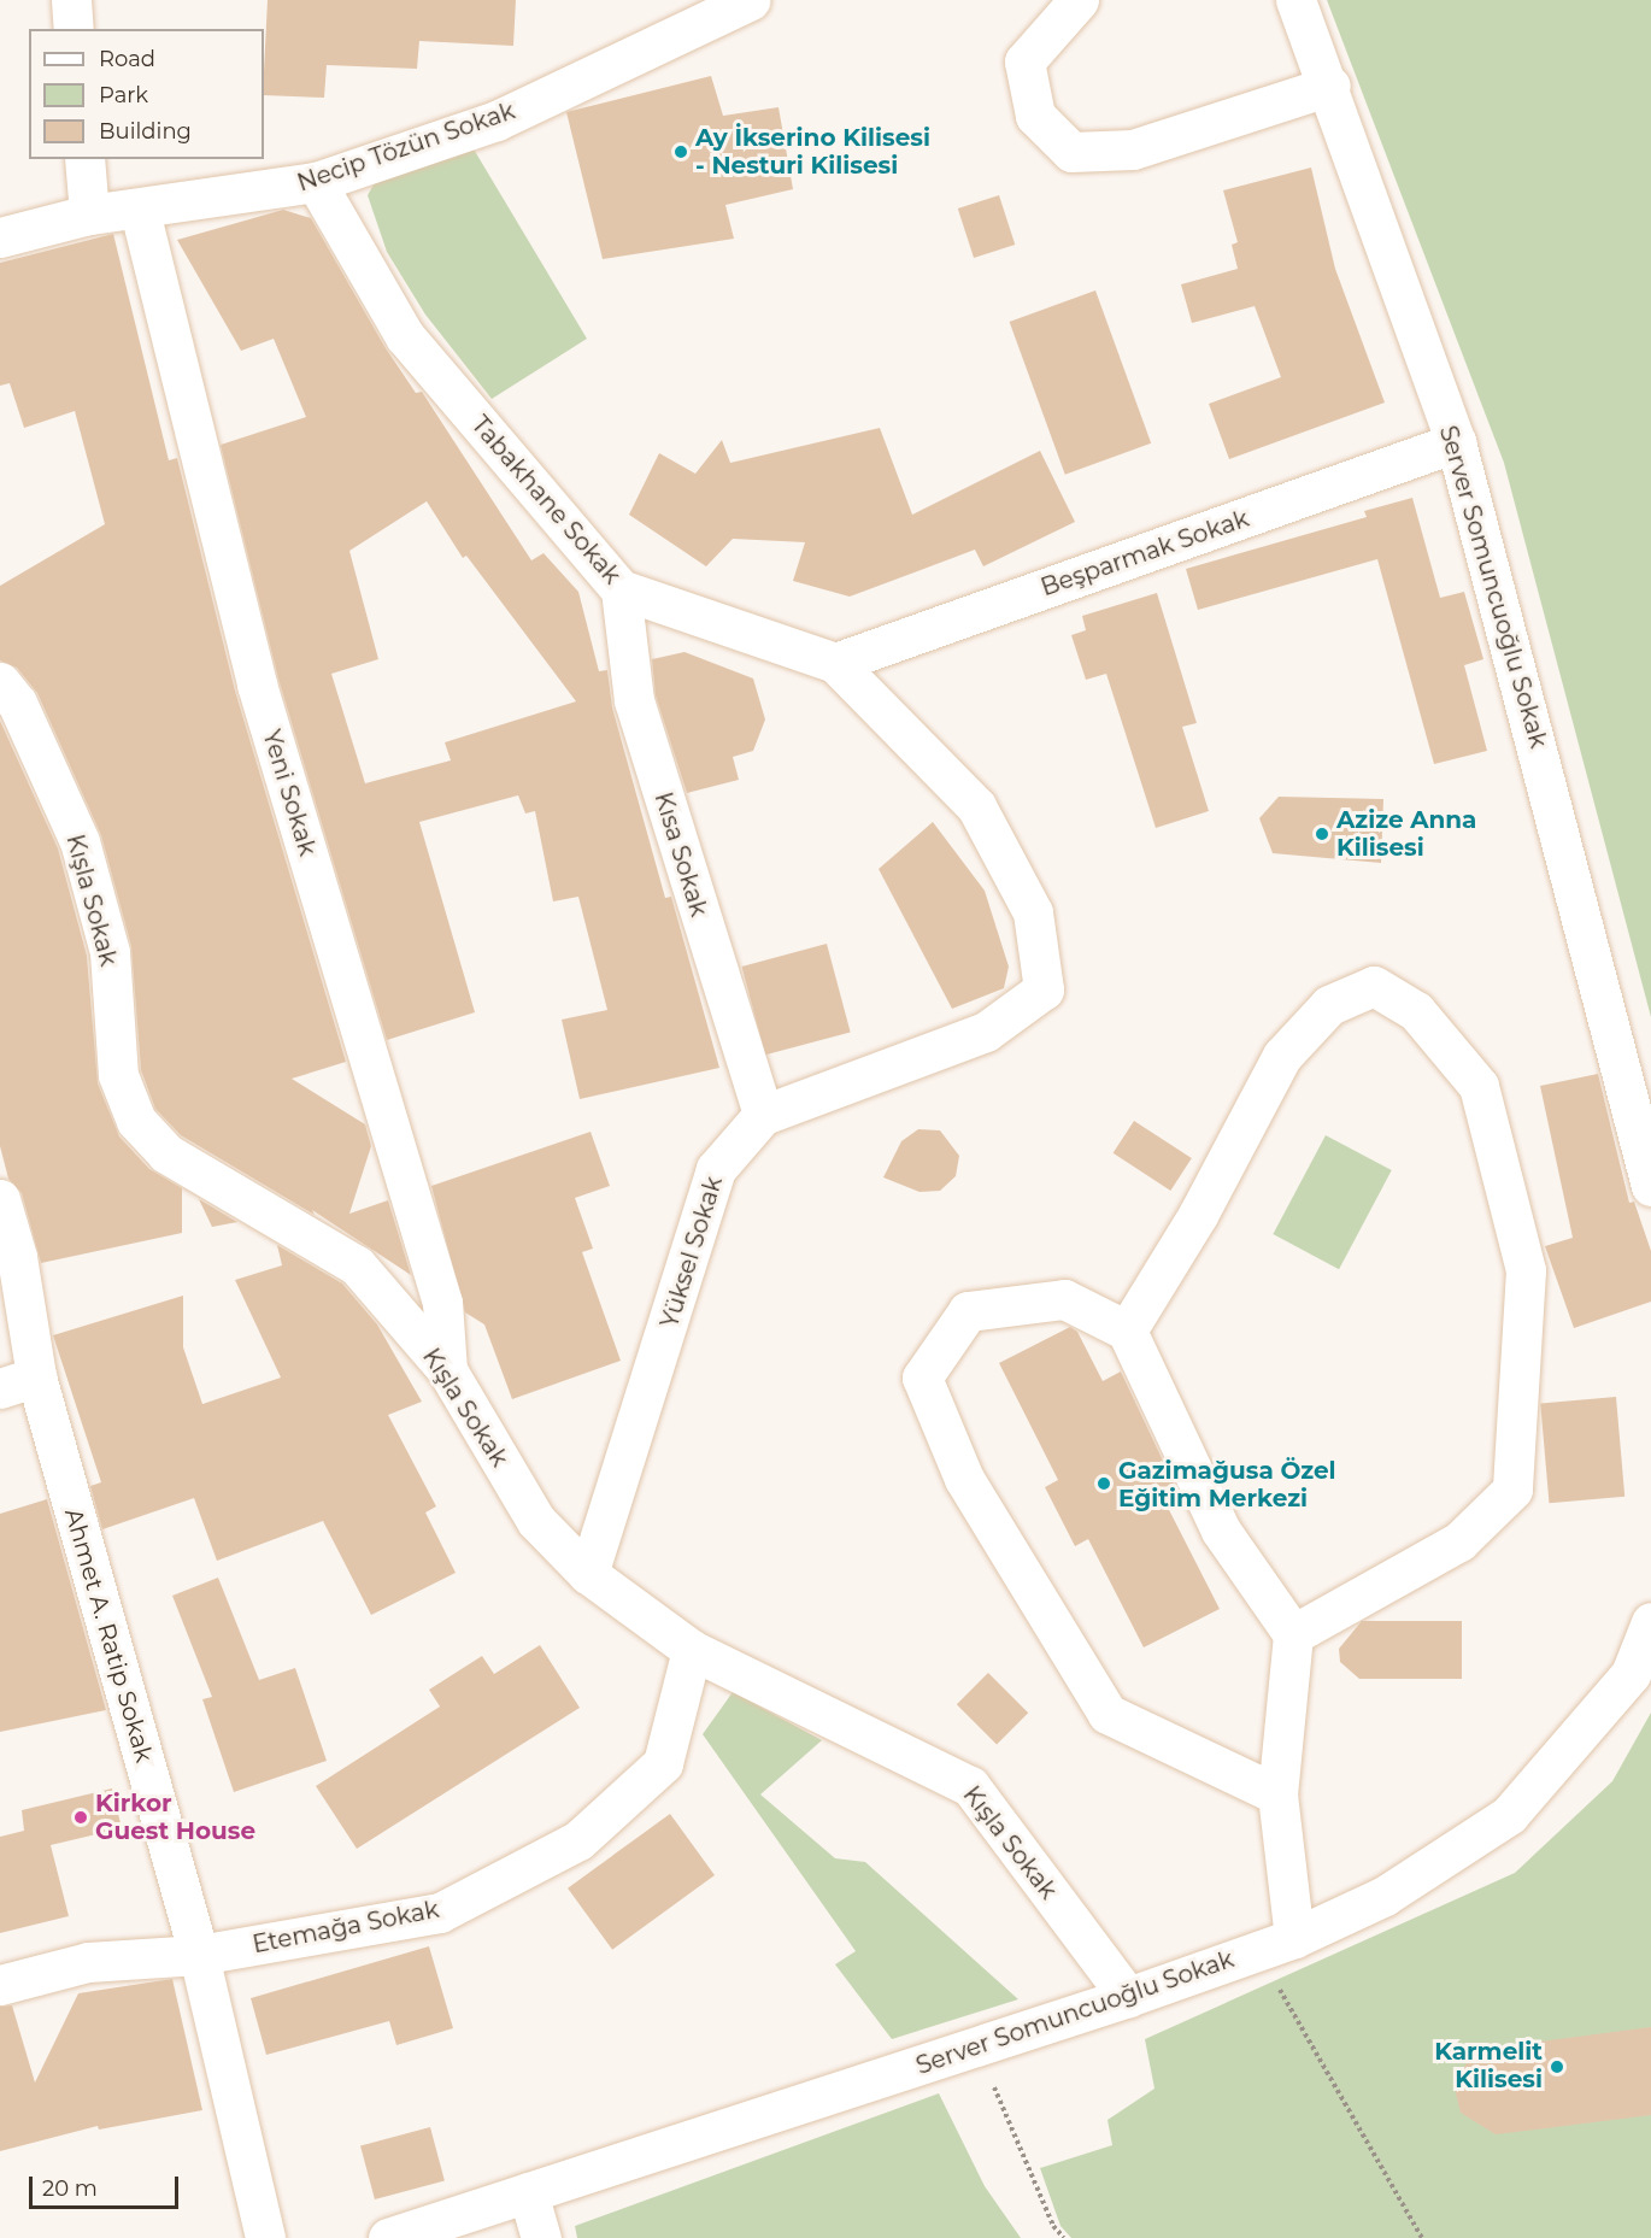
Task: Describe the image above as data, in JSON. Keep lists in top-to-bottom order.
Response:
{
  "streets": {
    "street": [
      "Necip Tözün Sokak",
      "Tabakhane Sokak",
      "Beşparmak Sokak",
      "Server Somuncuoğlu Sokak",
      "Yeni Sokak",
      "Kısa Sokak",
      "Kışla Sokak",
      "Yüksel Sokak",
      "Ahmet A. Ratip Sokak",
      "Etemağa Sokak"
    ]
  },
  "crossings": [
    ["Necip Tözün Sokak", "Tabakhane Sokak"],
    ["Necip Tözün Sokak", "Yeni Sokak"],
    ["Tabakhane Sokak", "Beşparmak Sokak"],
    ["Tabakhane Sokak", "Kısa Sokak"],
    ["Tabakhane Sokak", "Yüksel Sokak"],
    ["Beşparmak Sokak", "Server Somuncuoğlu Sokak"],
    ["Server Somuncuoğlu Sokak", "Kışla Sokak"],
    ["Yeni Sokak", "Kışla Sokak"],
    ["Kısa Sokak", "Yüksel Sokak"],
    ["Kışla Sokak", "Yüksel Sokak"],
    ["Kışla Sokak", "Etemağa Sokak"],
    ["Ahmet A. Ratip Sokak", "Etemağa Sokak"]
  ],
  "places": [
    "Ay İkserino Kilisesi - Nesturi Kilisesi",
    "Azize Anna Kilisesi",
    "Gazimağusa Özel Eğitim Merkezi",
    "Kirkor Guest House",
    "Karmelit Kilisesi"
  ],
  "legend": ["Road", "Park", "Building"],
  "scale_bar": "20 m"
}
